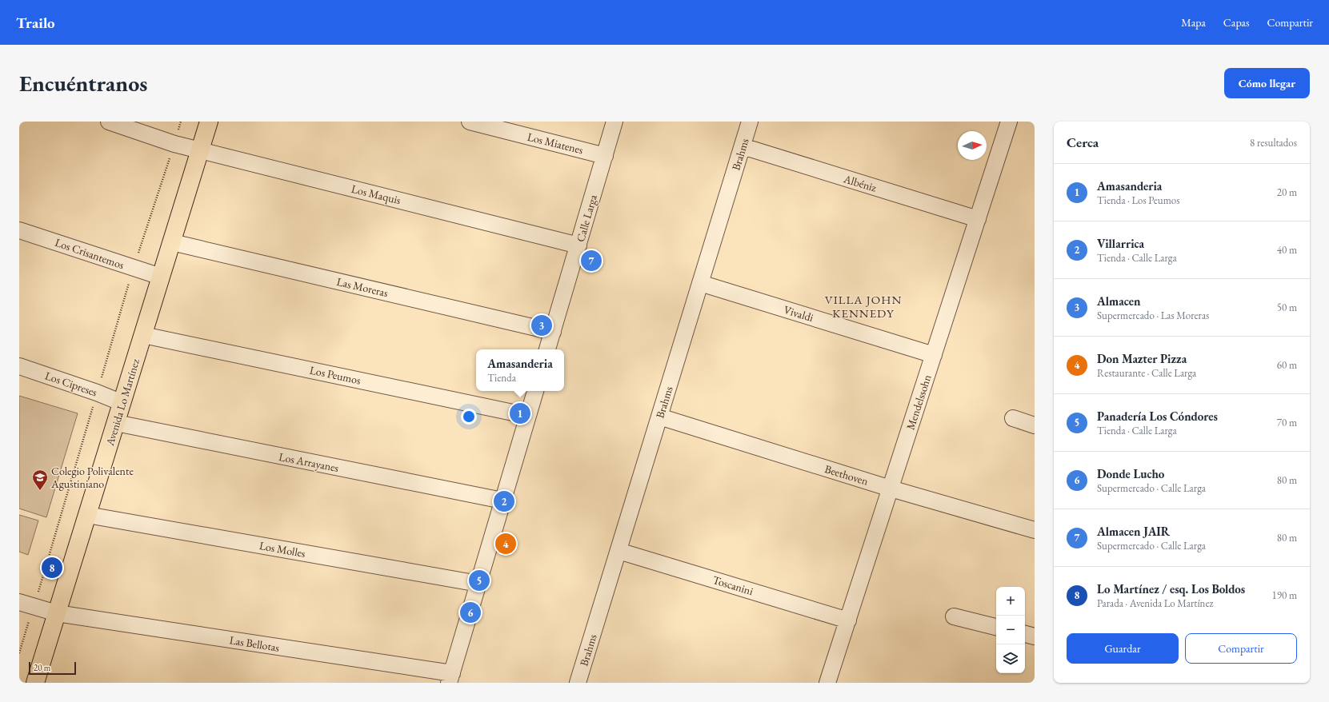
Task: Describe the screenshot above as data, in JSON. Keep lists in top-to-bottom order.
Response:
{
  "streets": {
    "main road": ["Avenida Lo Martínez"],
    "street": [
      "Los Miatenes",
      "Brahms",
      "Albéniz",
      "Los Maquis",
      "Calle Larga",
      "Los Crisantemos",
      "Las Moreras",
      "Vivaldi",
      "Los Peumos",
      "Los Cipreses",
      "Mendelssohn",
      "Los Arrayanes",
      "Beethoven",
      "Los Molles",
      "Toscanini",
      "Las Bellotas"
    ]
  },
  "crossings": [
    ["Los Miatenes", "Calle Larga"],
    ["Brahms", "Albéniz"],
    ["Brahms", "Vivaldi"],
    ["Brahms", "Beethoven"],
    ["Brahms", "Toscanini"],
    ["Albéniz", "Mendelssohn"],
    ["Los Maquis", "Calle Larga"],
    ["Los Maquis", "Avenida Lo Martínez"],
    ["Calle Larga", "Las Moreras"],
    ["Los Crisantemos", "Avenida Lo Martínez"],
    ["Las Moreras", "Avenida Lo Martínez"],
    ["Vivaldi", "Mendelssohn"],
    ["Los Peumos", "Avenida Lo Martínez"],
    ["Los Cipreses", "Avenida Lo Martínez"],
    ["Avenida Lo Martínez", "Los Arrayanes"],
    ["Avenida Lo Martínez", "Los Molles"],
    ["Avenida Lo Martínez", "Las Bellotas"],
    ["Mendelssohn", "Beethoven"],
    ["Mendelssohn", "Toscanini"]
  ],
  "districts": ["VILLA JOHN KENNEDY"],
  "places": {
    "school or university": ["Colegio Polivalente Agustiniano"]
  },
  "scale_bar": "20 m",
  "north": "right",
  "page": {
    "header": "Trailo",
    "nav": ["Mapa", "Capas", "Compartir"],
    "buttons": [
      "Cómo llegar",
      ["Guardar", "Compartir"]
    ],
    "title": "Encuéntranos",
    "heading": ["Cerca", "8 resultados"],
    "list": [
      {
        "mark": "1",
        "name": "Amasanderia",
        "note": "Tienda · Los Peumos",
        "value": "20 m"
      },
      {
        "mark": "2",
        "name": "Villarrica",
        "note": "Tienda · Calle Larga",
        "value": "40 m"
      },
      {
        "mark": "3",
        "name": "Almacen",
        "note": "Supermercado · Las Moreras",
        "value": "50 m"
      },
      {
        "mark": "4",
        "name": "Don Mazter Pizza",
        "note": "Restaurante · Calle Larga",
        "value": "60 m"
      },
      {
        "mark": "5",
        "name": "Panadería Los Cóndores",
        "note": "Tienda · Calle Larga",
        "value": "70 m"
      },
      {
        "mark": "6",
        "name": "Donde Lucho",
        "note": "Supermercado · Calle Larga",
        "value": "80 m"
      },
      {
        "mark": "7",
        "name": "Almacen JAIR",
        "note": "Supermercado · Calle Larga",
        "value": "80 m"
      },
      {
        "mark": "8",
        "name": "Lo Martínez / esq. Los Boldos",
        "note": "Parada · Avenida Lo Martínez",
        "value": "190 m"
      }
    ],
    "pins": [
      "7",
      "3",
      "1",
      "2",
      "4",
      "8",
      "5",
      "6"
    ],
    "popup": ["Amasanderia", "Tienda"],
    "map_buttons": ["+", "−"],
    "scale": "20 m"
  }
}
